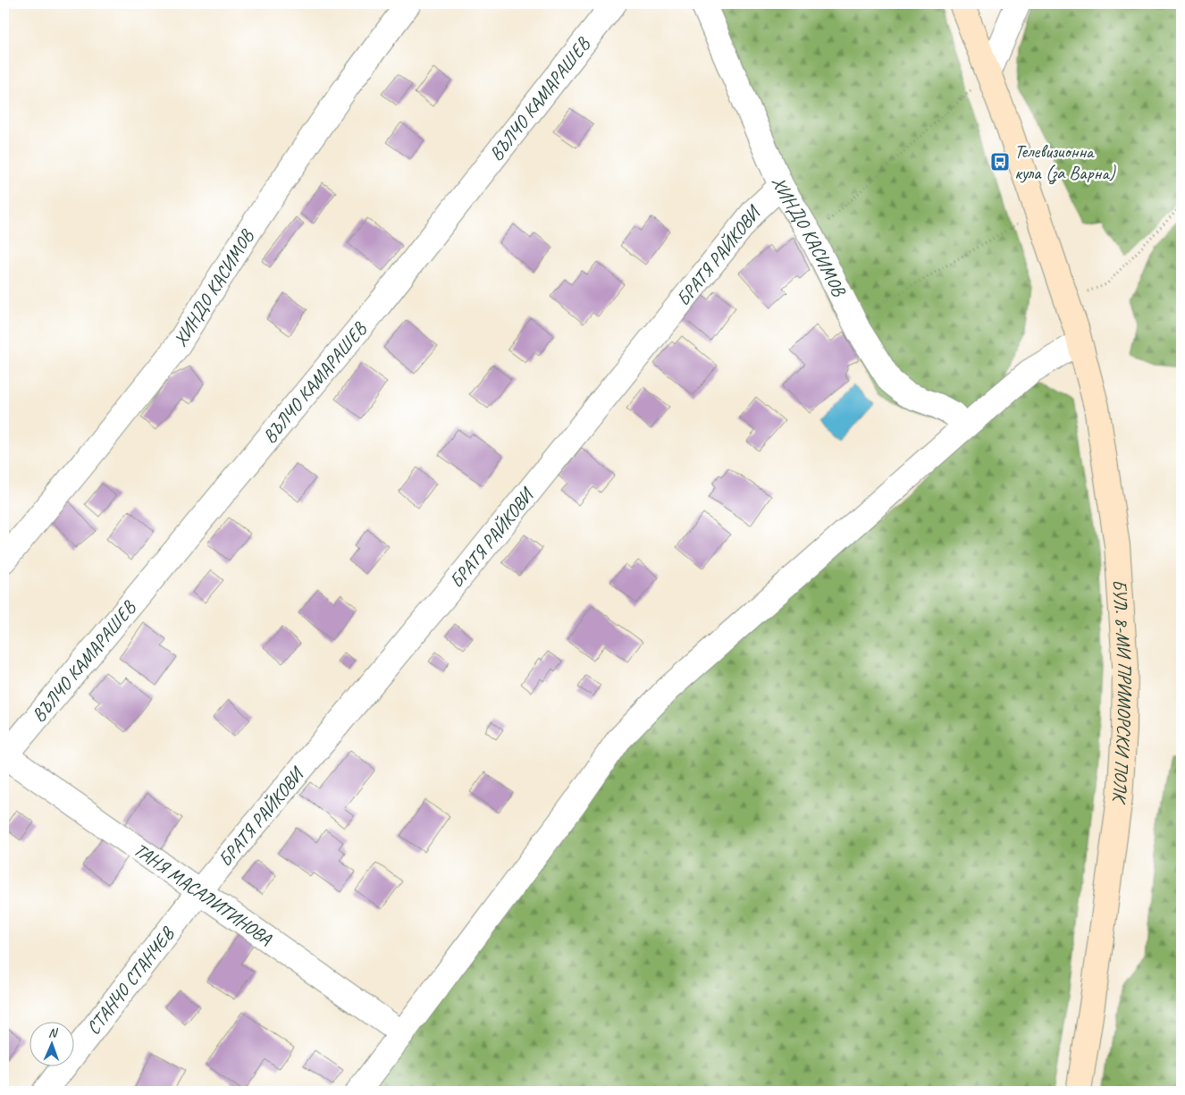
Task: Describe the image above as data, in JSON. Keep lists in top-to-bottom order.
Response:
{
  "streets": {
    "street": [
      "ВЪЛЧО КАМАРАШЕВ",
      "ХИНДО КАСИМОВ",
      "БРАТЯ РАЙКОВИ",
      "БУЛ. 8-МИ ПРИМОРСКИ ПОЛК",
      "ТАНЯ МАСАЛИТИНОВА",
      "СТАНЧО СТАНЧЕВ"
    ]
  },
  "crossings": [
    ["ВЪЛЧО КАМАРАШЕВ", "ТАНЯ МАСАЛИТИНОВА"],
    ["ХИНДО КАСИМОВ", "БРАТЯ РАЙКОВИ"],
    ["БРАТЯ РАЙКОВИ", "ТАНЯ МАСАЛИТИНОВА"],
    ["БРАТЯ РАЙКОВИ", "СТАНЧО СТАНЧЕВ"],
    ["ТАНЯ МАСАЛИТИНОВА", "СТАНЧО СТАНЧЕВ"]
  ],
  "places": {
    "bus stop": ["Телевизионна кула (за Варна)"]
  },
  "north": "top"
}
